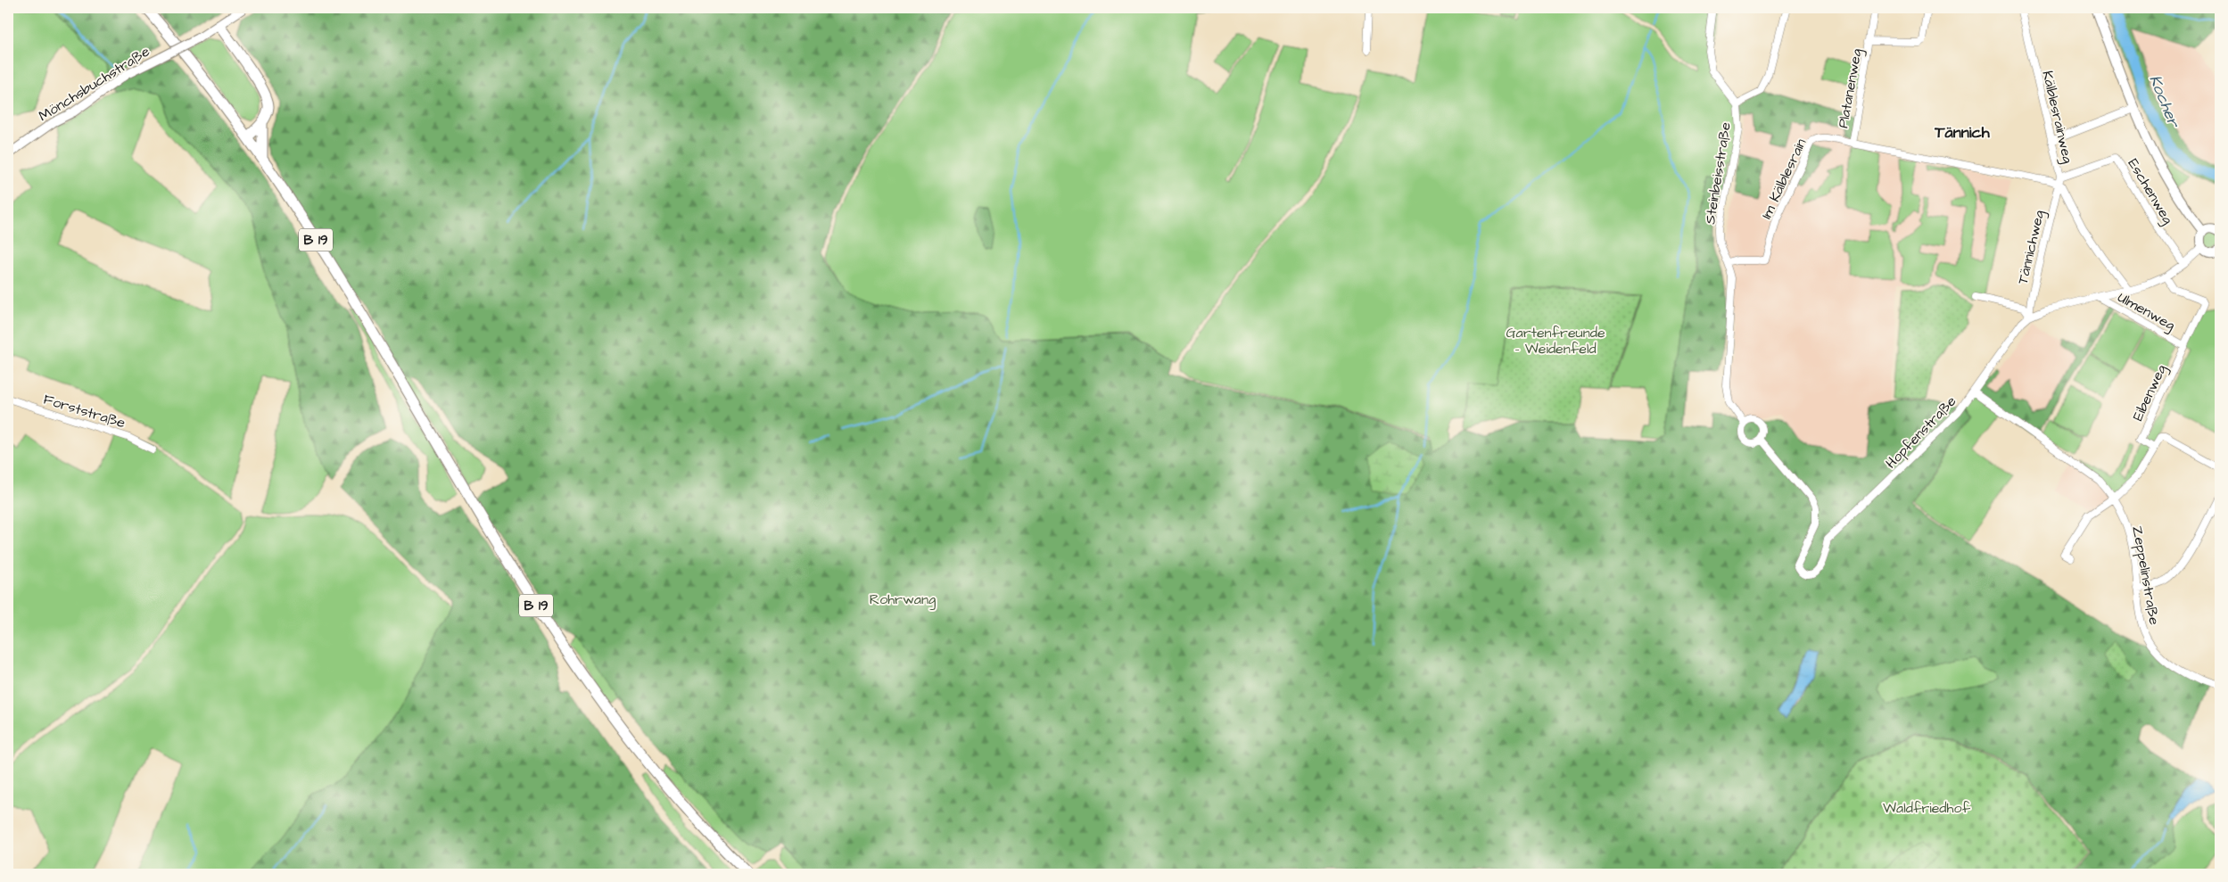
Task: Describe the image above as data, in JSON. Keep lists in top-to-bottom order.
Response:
{
  "streets": {
    "main road": ["B 19"],
    "street": [
      "Mönchsbuchstraße",
      "Platanenweg",
      "Kälblesrainweg",
      "Steinbeisstraße",
      "Im Kälblesrain",
      "Eschenweg",
      "Tännichweg",
      "Ulmenweg",
      "Eibenweg",
      "Forststraße",
      "Hopfenstraße",
      "Zeppelinstraße"
    ]
  },
  "crossings": [
    ["Platanenweg", "Kälblesrainweg"],
    ["Platanenweg", "Im Kälblesrain"],
    ["Platanenweg", "Eschenweg"],
    ["Platanenweg", "Tännichweg"],
    ["Kälblesrainweg", "Eschenweg"],
    ["Kälblesrainweg", "Tännichweg"],
    ["Kälblesrainweg", "Hopfenstraße"],
    ["Steinbeisstraße", "Im Kälblesrain"],
    ["Steinbeisstraße", "Hopfenstraße"],
    ["Eschenweg", "Tännichweg"],
    ["Eschenweg", "Hopfenstraße"],
    ["Tännichweg", "Hopfenstraße"],
    ["Ulmenweg", "Eibenweg"],
    ["Ulmenweg", "Hopfenstraße"],
    ["Eibenweg", "Hopfenstraße"],
    ["Hopfenstraße", "Zeppelinstraße"]
  ],
  "districts": ["Tännich"],
  "water": ["Kocher"],
  "parks": ["Gartenfreunde - Weidenfeld", "Rohrwang", "Waldfriedhof"]
}
